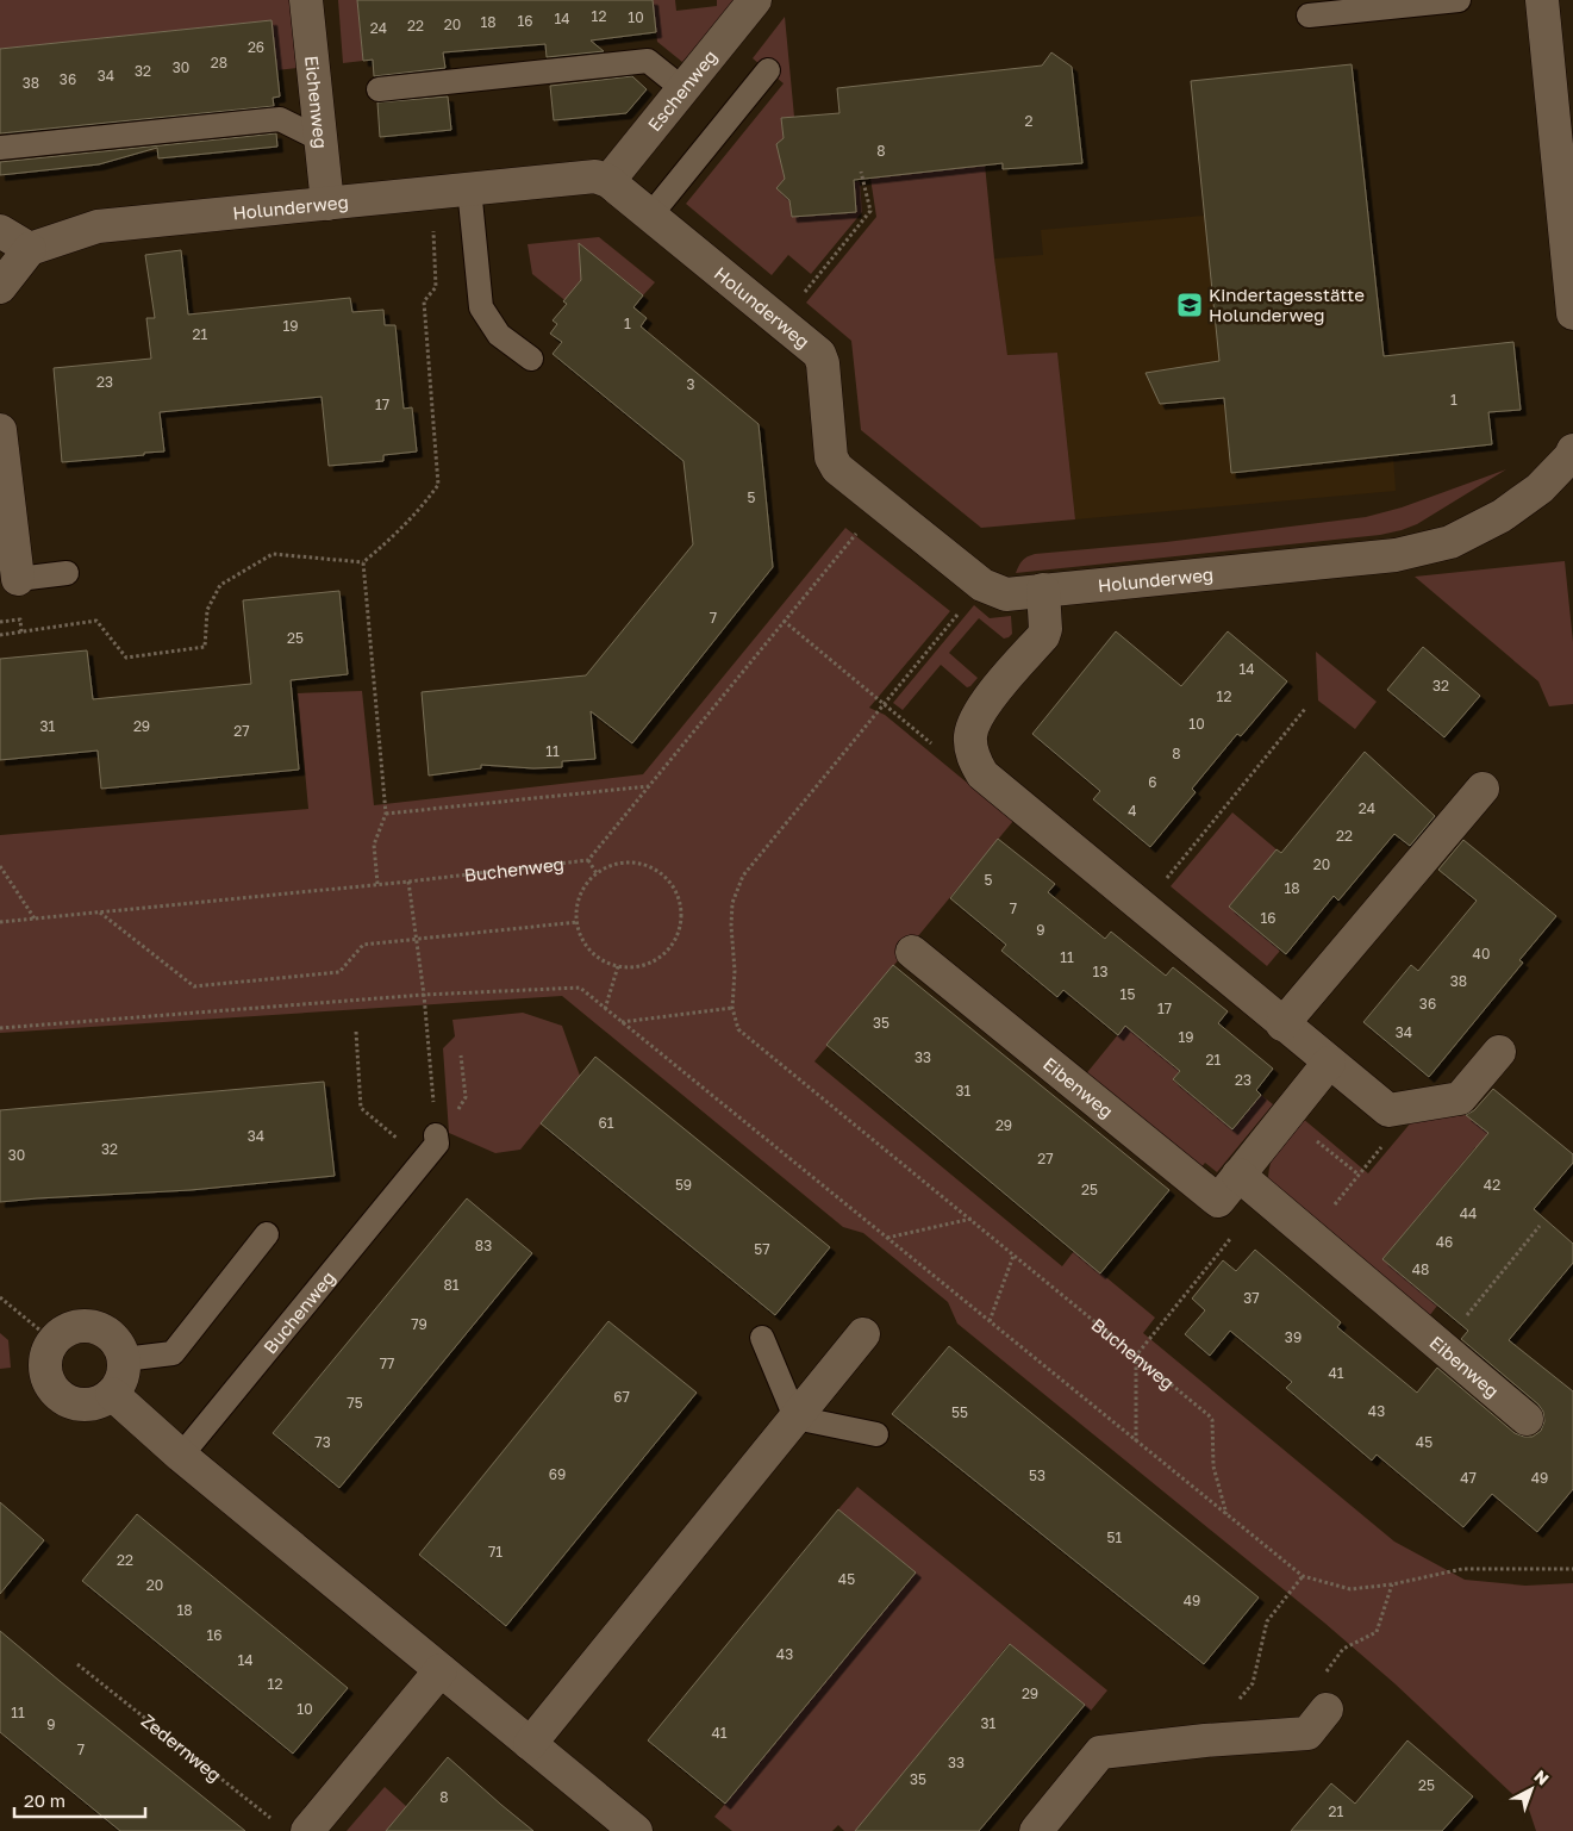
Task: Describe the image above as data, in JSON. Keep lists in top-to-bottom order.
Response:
{
  "streets": {
    "street": [
      "Eschenweg",
      "Eichenweg",
      "Holunderweg",
      "Eibenweg"
    ],
    "lane": ["Buchenweg"],
    "path": ["Zedernweg"]
  },
  "crossings": [
    ["Eschenweg", "Holunderweg"],
    ["Eichenweg", "Holunderweg"]
  ],
  "places": {
    "school or university": ["Kindertagesstätte Holunderweg"]
  },
  "house_numbers": [
    "12",
    "10",
    "14",
    "16",
    "18",
    "20",
    "22",
    "24",
    "26",
    "28",
    "30",
    "32",
    "34",
    "36",
    "38",
    "2",
    "8",
    "1",
    "19",
    "21",
    "23",
    "3",
    "1",
    "17",
    "5",
    "7",
    "25",
    "14",
    "32",
    "12",
    "10",
    "31",
    "29",
    "27",
    "11",
    "8",
    "6",
    "24",
    "4",
    "22",
    "20",
    "5",
    "18",
    "7",
    "16",
    "9",
    "40",
    "11",
    "13",
    "38",
    "15",
    "36",
    "17",
    "35",
    "34",
    "19",
    "33",
    "21",
    "23",
    "31",
    "61",
    "29",
    "34",
    "32",
    "30",
    "27",
    "59",
    "42",
    "25",
    "44",
    "46",
    "83",
    "57",
    "48",
    "81",
    "37",
    "79",
    "39",
    "77",
    "41",
    "67",
    "75",
    "43",
    "55",
    "73",
    "45",
    "69",
    "53",
    "47",
    "49",
    "51",
    "71",
    "22",
    "45",
    "20",
    "49",
    "18",
    "16",
    "43",
    "14",
    "12",
    "29",
    "10",
    "11",
    "31",
    "9",
    "41",
    "7",
    "33",
    "35",
    "25",
    "8",
    "21"
  ],
  "scale_bar": "20 m",
  "north": "top right"
}
